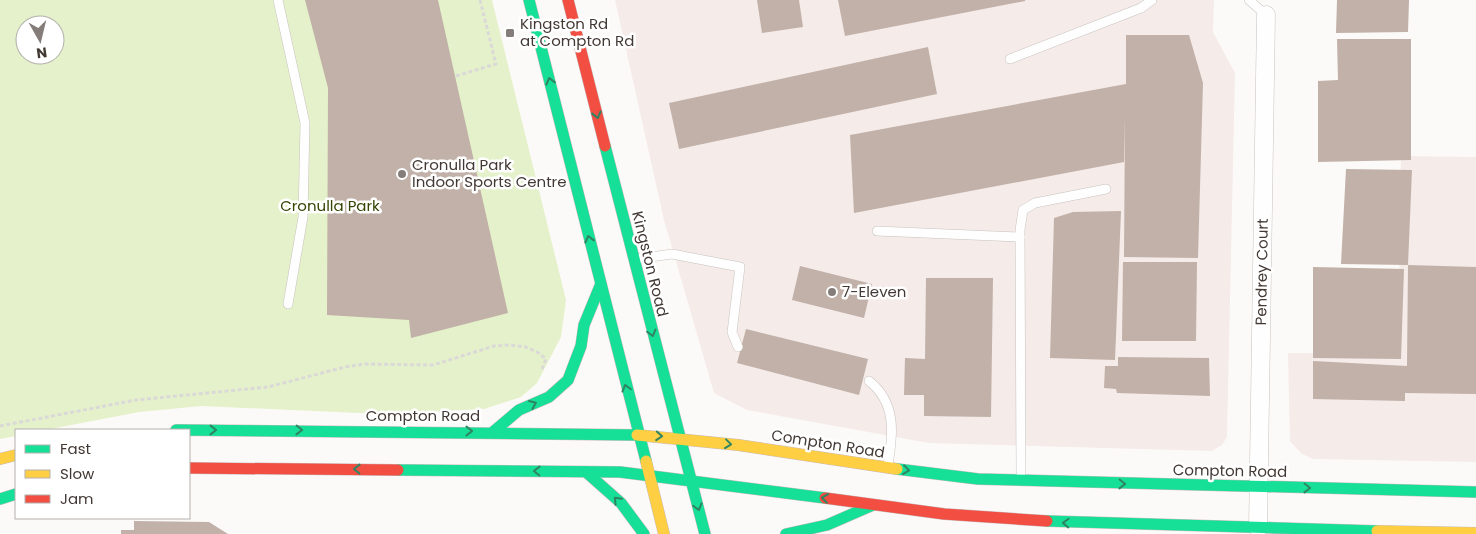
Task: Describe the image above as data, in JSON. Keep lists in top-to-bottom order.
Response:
{
  "streets": {
    "main road": ["Kingston Road", "Compton Road"],
    "street": ["Pendrey Court"]
  },
  "crossings": [
    ["Kingston Road", "Compton Road"],
    ["Pendrey Court", "Compton Road"]
  ],
  "parks": ["Cronulla Park"],
  "places": {
    "transit": ["Kingston Rd at Compton Rd"],
    "other": ["Cronulla Park Indoor Sports Centre", "7-Eleven"]
  },
  "legend": ["Fast", "Slow", "Jam"],
  "north": "bottom"
}
